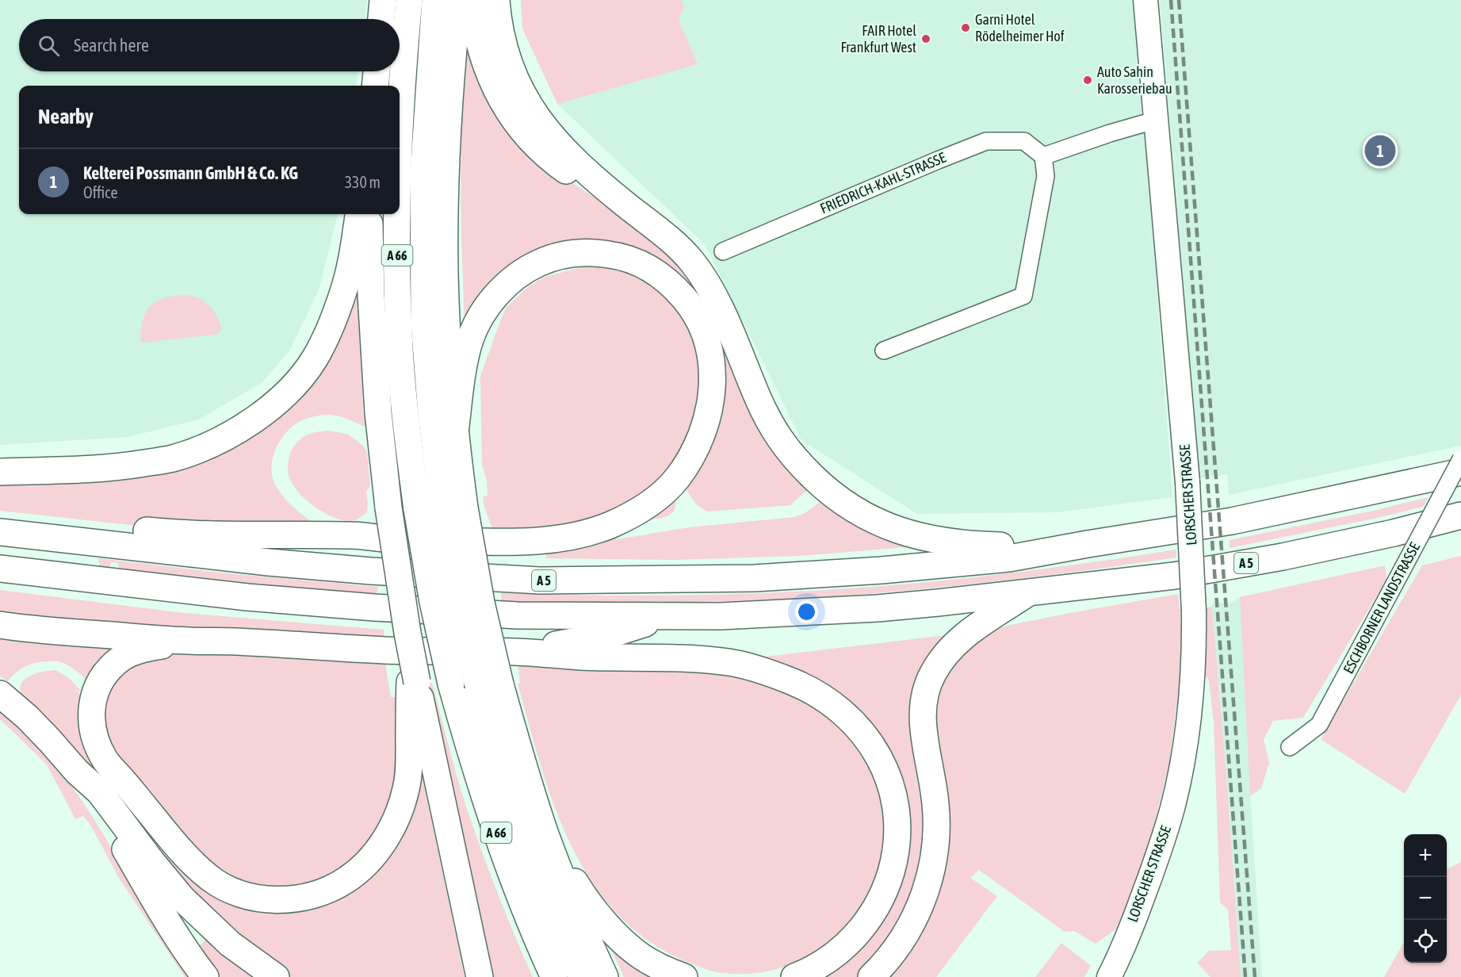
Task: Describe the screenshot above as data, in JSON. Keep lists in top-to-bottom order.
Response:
{
  "streets": {
    "highway": ["A 66", "A 5"],
    "main road": ["LORSCHER STRASSE"],
    "street": ["FRIEDRICH-KAHL-STRASSE", "ESCHBORNER LANDSTRASSE"]
  },
  "places": ["Garni Hotel Rödelheimer Hof", "FAIR Hotel Frankfurt West", "Auto Sahin Karosseriebau"],
  "page": {
    "search": "Search here",
    "heading": "Nearby",
    "pins": "1",
    "list": [
      {
        "mark": "1",
        "name": "Kelterei Possmann GmbH & Co. KG",
        "note": "Office",
        "value": "330 m"
      }
    ],
    "map_buttons": ["+", "−"]
  }
}
